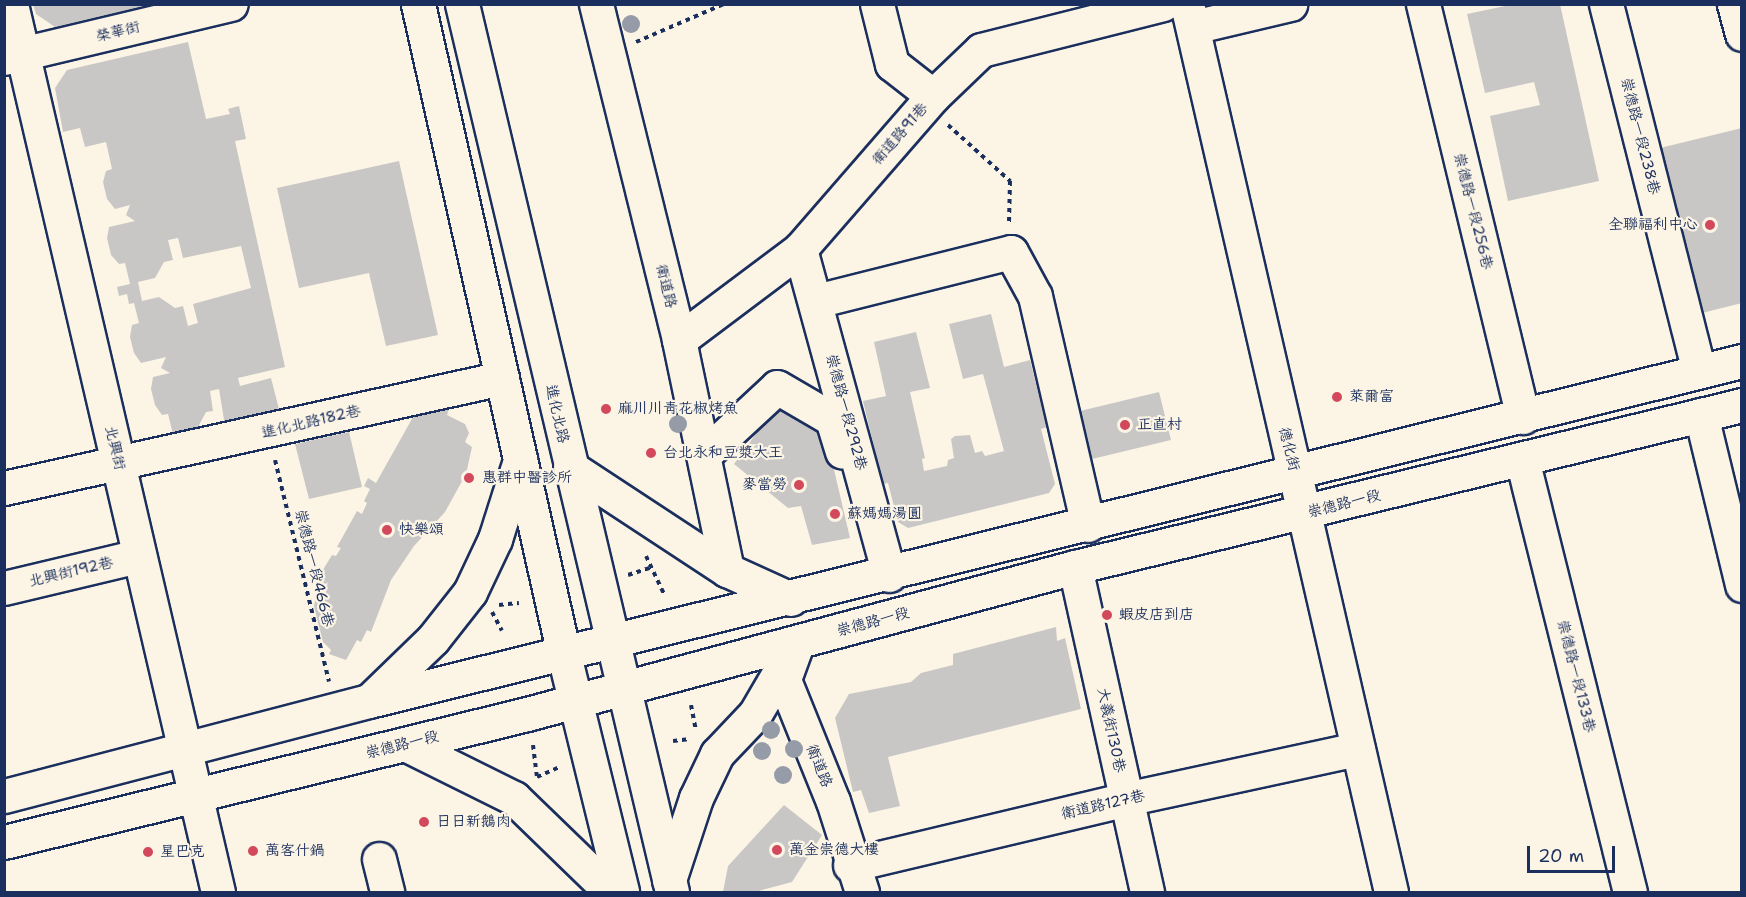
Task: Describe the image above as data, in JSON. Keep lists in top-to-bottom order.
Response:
{
  "streets": {
    "main road": [
      "榮華街",
      "衛道路91巷",
      "崇德路一段238巷",
      "崇德路一段256巷",
      "衛道路",
      "崇德路一段292巷",
      "進化北路",
      "進化北路182巷",
      "北興街",
      "德化街",
      "崇德路一段",
      "北興街192巷",
      "崇德路一段133巷",
      "大義街130巷",
      "衛道路127巷"
    ],
    "path": ["崇德路一段466巷"]
  },
  "crossings": [
    ["榮華街", "北興街"],
    ["衛道路91巷", "衛道路"],
    ["衛道路91巷", "崇德路一段292巷"],
    ["衛道路", "崇德路一段"],
    ["衛道路", "衛道路127巷"],
    ["進化北路", "崇德路一段"],
    ["進化北路182巷", "北興街"],
    ["進化北路182巷", "崇德路一段466巷"],
    ["北興街", "崇德路一段"],
    ["北興街", "北興街192巷"],
    ["德化街", "崇德路一段"],
    ["德化街", "衛道路127巷"],
    ["崇德路一段", "崇德路一段133巷"],
    ["崇德路一段", "大義街130巷"],
    ["大義街130巷", "衛道路127巷"]
  ],
  "places": [
    "全聯福利中心",
    "萊爾富",
    "麻川川青花椒烤魚",
    "正直村",
    "台北永和豆漿大王",
    "惠群中醫診所",
    "麥當勞",
    "蘇媽媽湯圓",
    "快樂頌",
    "蝦皮店到店",
    "日日新鵝肉",
    "萬金崇德大樓",
    "萬客什鍋",
    "星巴克"
  ],
  "scale_bar": "20 m"
}
